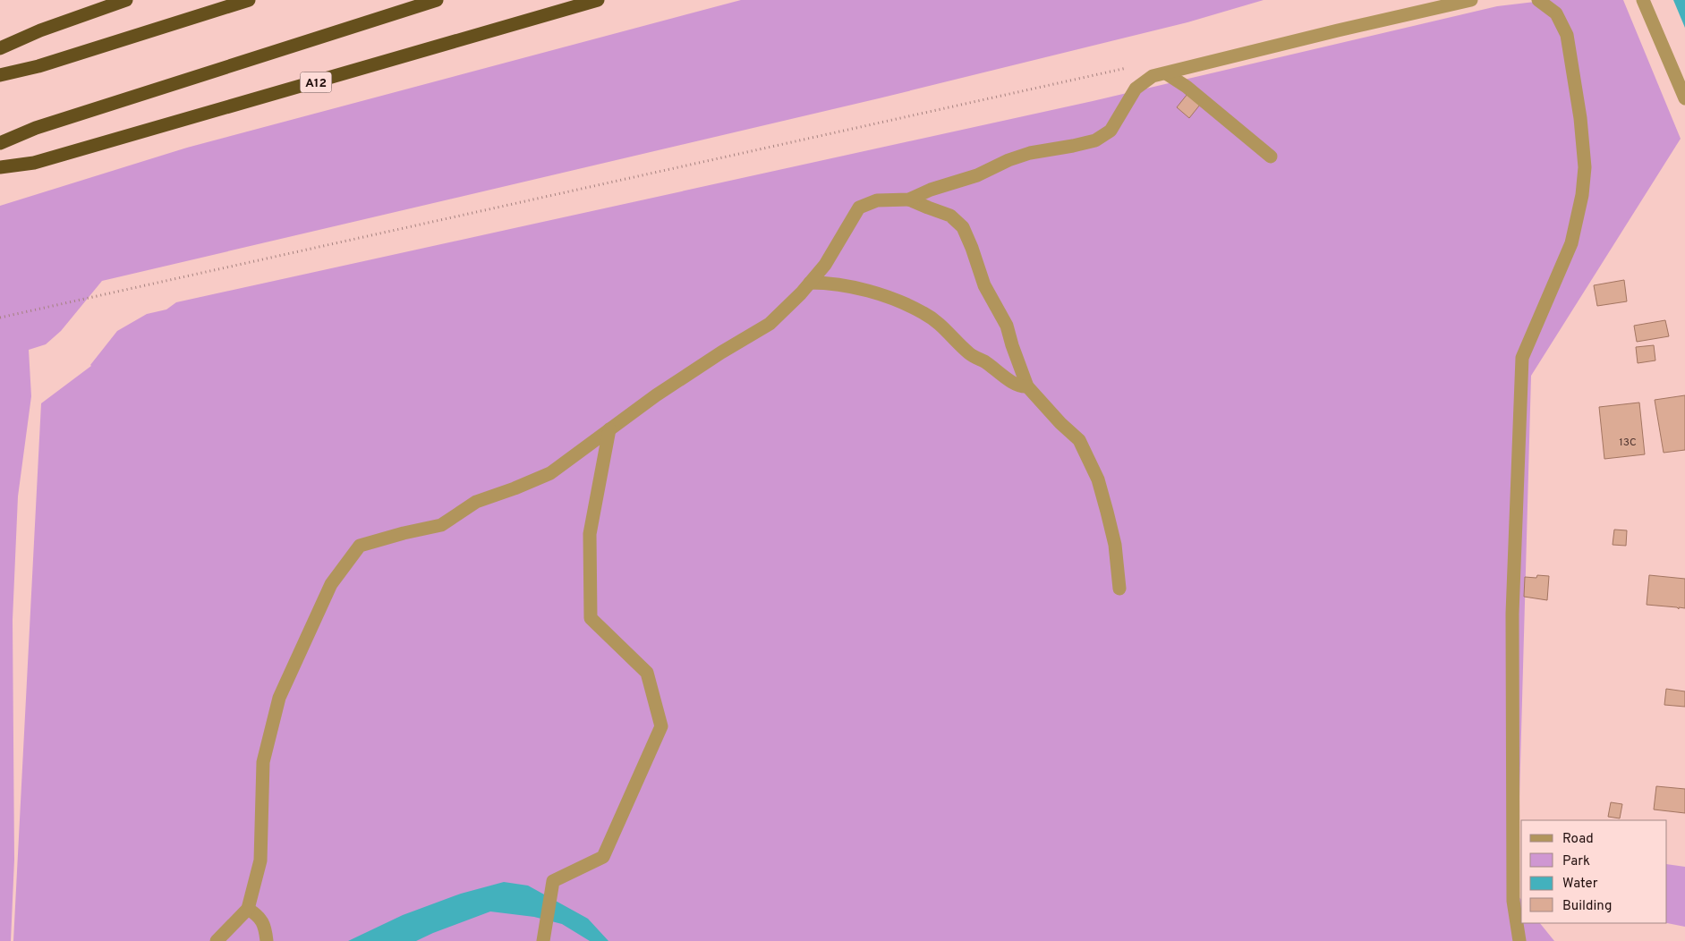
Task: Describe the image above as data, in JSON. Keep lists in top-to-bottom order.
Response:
{
  "streets": {
    "highway": ["A12"]
  },
  "house_numbers": ["13C"],
  "legend": [
    "Road",
    "Park",
    "Water",
    "Building"
  ]
}
